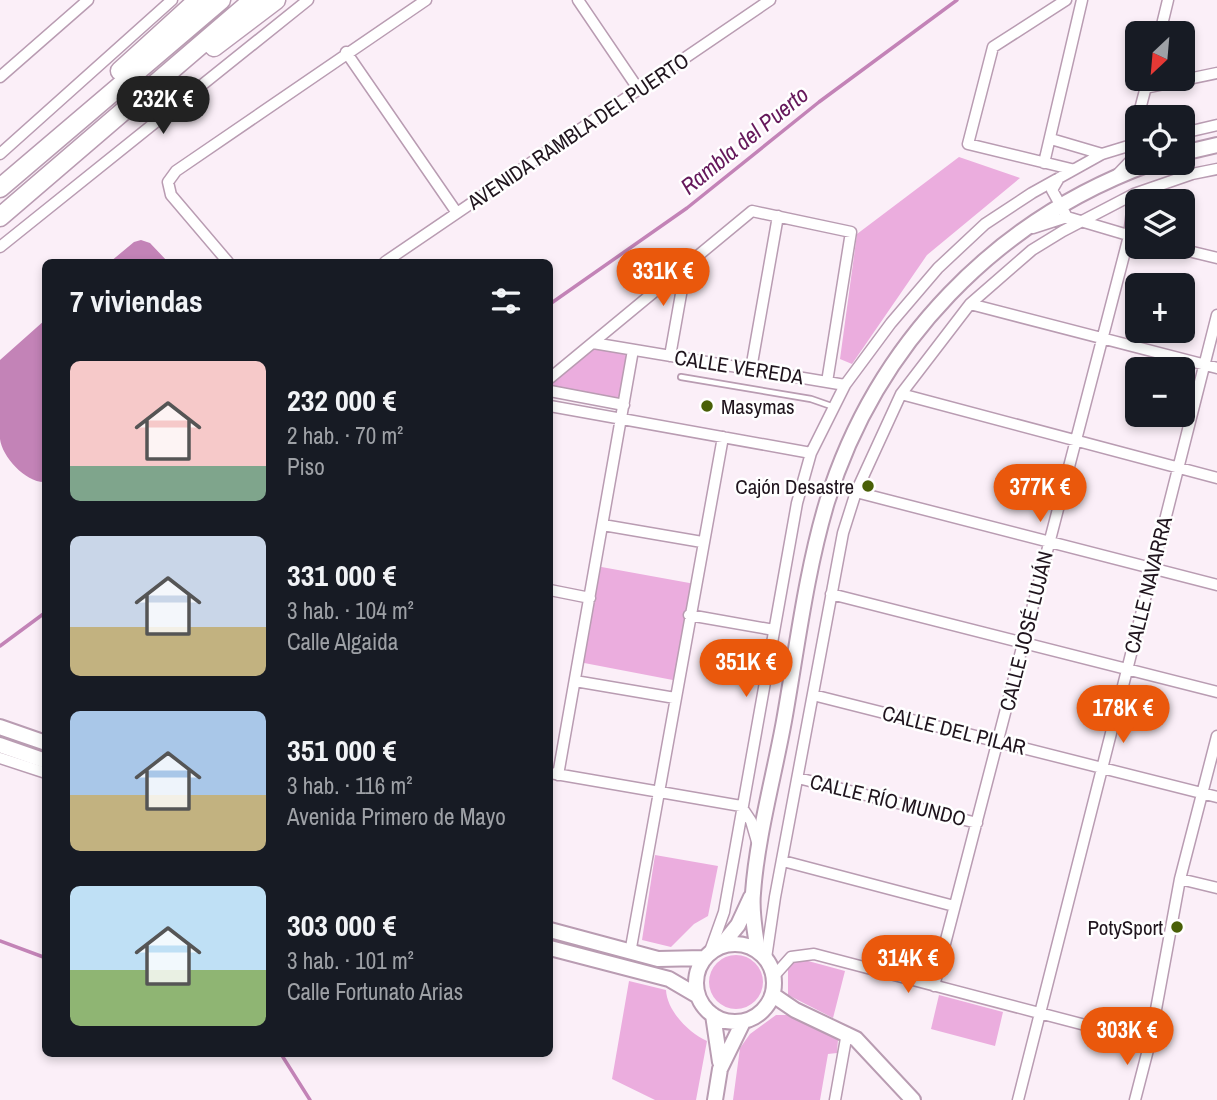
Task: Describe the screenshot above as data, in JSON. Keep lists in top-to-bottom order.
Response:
{
  "streets": {
    "street": [
      "AVENIDA RAMBLA DEL PUERTO",
      "CALLE VEREDA",
      "CALLE NAVARRA",
      "CALLE JOSÉ LUJÁN",
      "CALLE DEL PILAR",
      "CALLE RÍO MUNDO"
    ]
  },
  "crossings": [
    ["CALLE NAVARRA", "CALLE DEL PILAR"],
    ["CALLE JOSÉ LUJÁN", "CALLE DEL PILAR"],
    ["CALLE JOSÉ LUJÁN", "CALLE RÍO MUNDO"]
  ],
  "water": ["Rambla del Puerto"],
  "places": ["Masymas", "Cajón Desastre", "PotySport"],
  "north": "bottom left",
  "page": {
    "map_buttons": ["+", "−"],
    "price": [
      "232K €",
      "331K €",
      "377K €",
      "351K €",
      "178K €",
      "314K €",
      "303K €"
    ],
    "heading": "7 viviendas",
    "list": [
      {
        "name": "232 000 €",
        "note": "2 hab. · 70 m² · Piso"
      },
      {
        "name": "331 000 €",
        "note": "3 hab. · 104 m² · Calle Algaida"
      },
      {
        "name": "351 000 €",
        "note": "3 hab. · 116 m² · Avenida Primero de Mayo"
      },
      {
        "name": "303 000 €",
        "note": "3 hab. · 101 m² · Calle Fortunato Arias"
      }
    ]
  }
}
